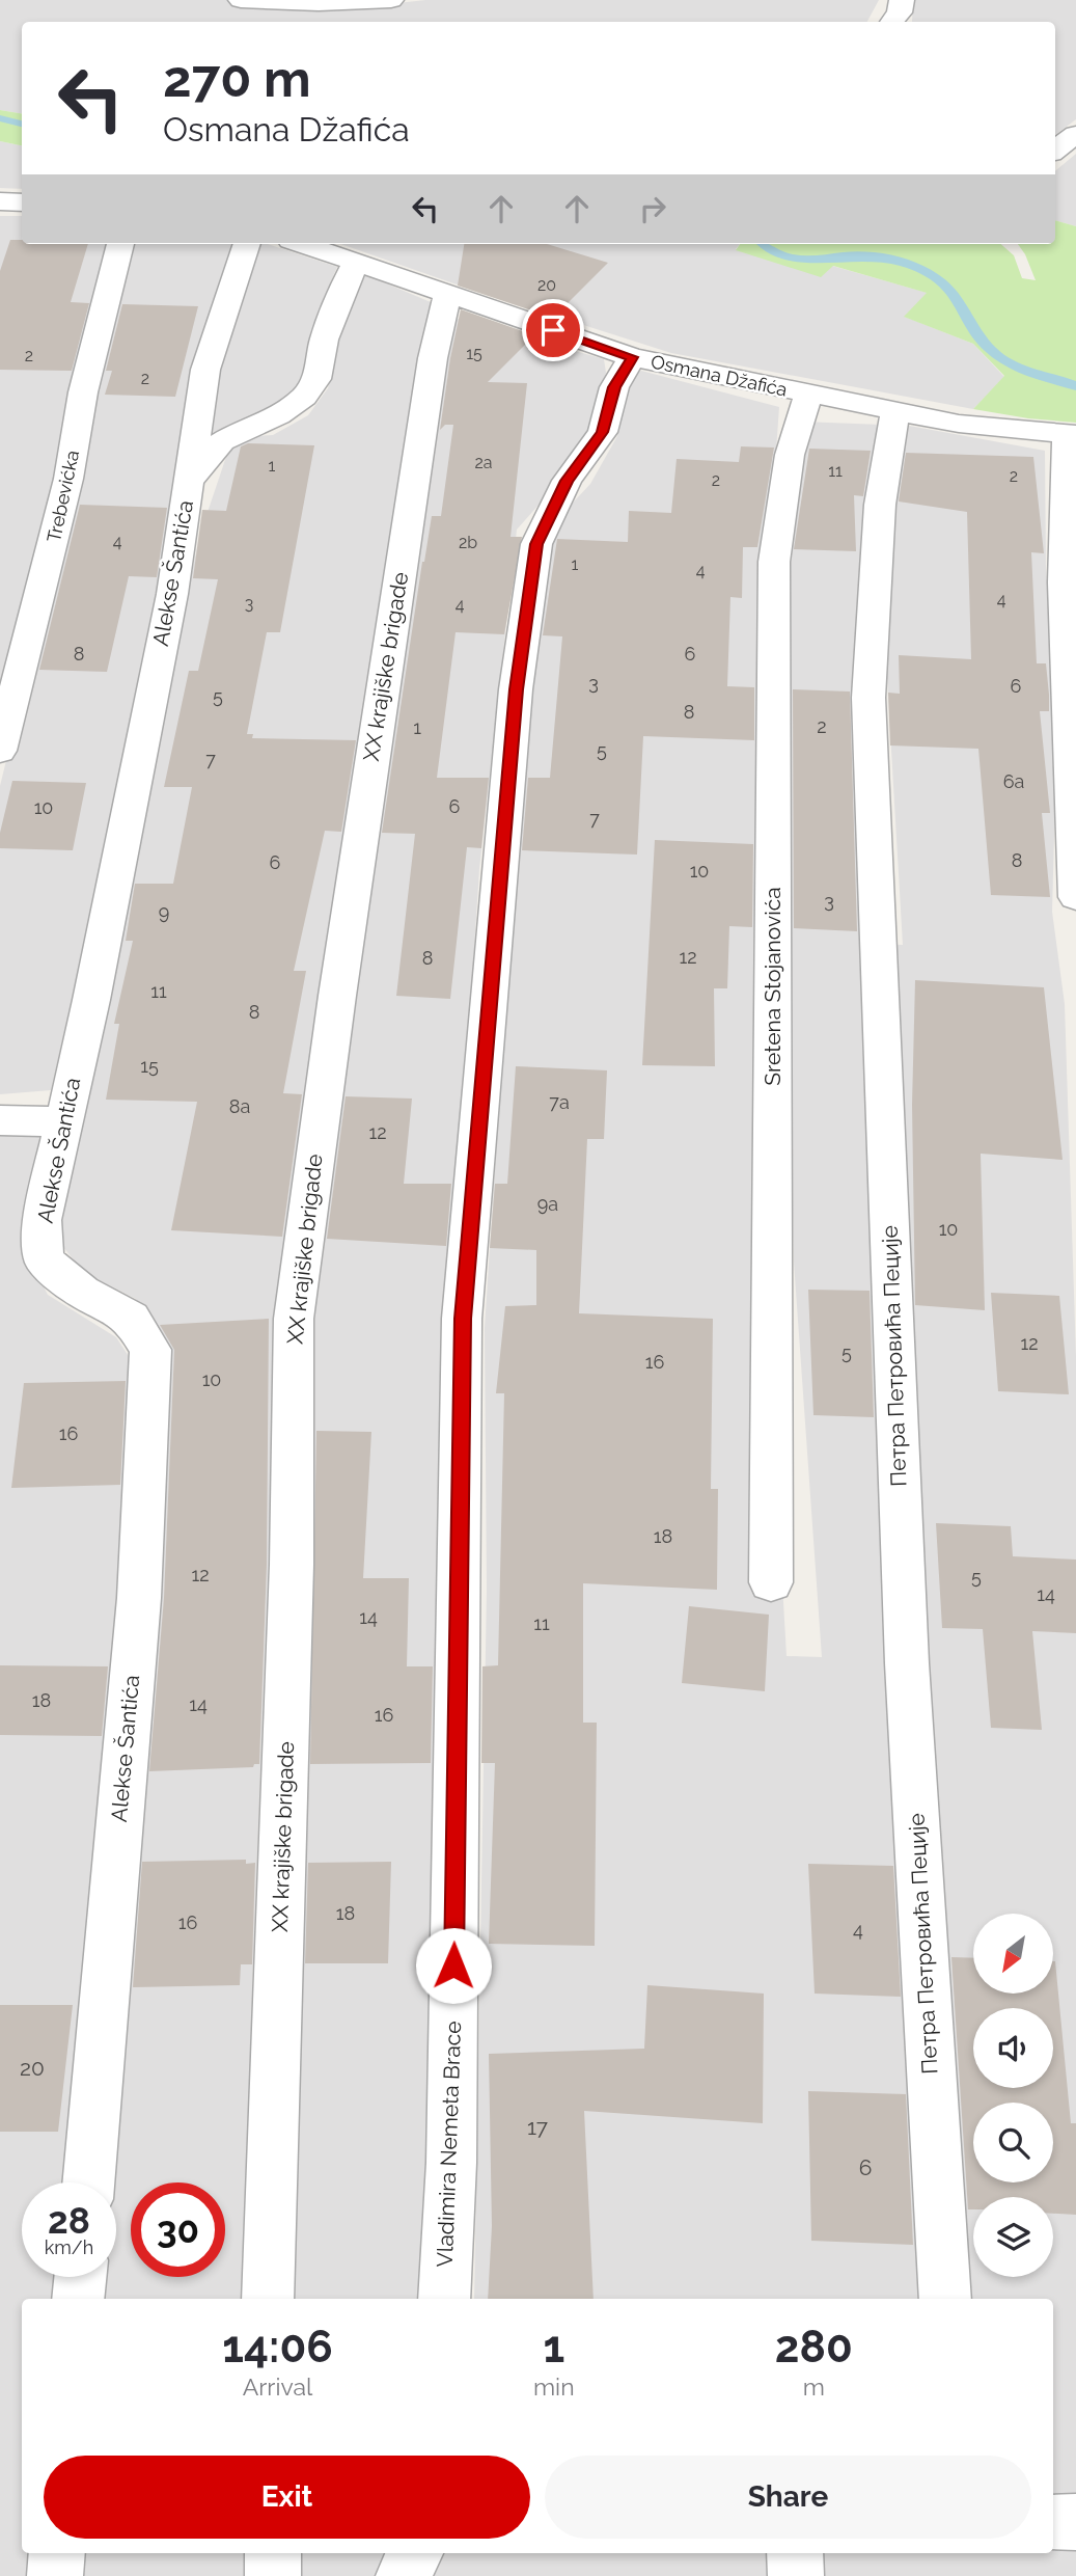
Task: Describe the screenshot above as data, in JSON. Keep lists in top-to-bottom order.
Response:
{
  "streets": {
    "street": [
      "Osmana Džafića",
      "Trebevićka",
      "Alekse Šantića",
      "XX krajiške brigade",
      "Sretena Stojanovića",
      "Петра Петровића Пеције",
      "Vladimira Nemeta Brace"
    ]
  },
  "crossings": [
    ["Osmana Džafića", "XX krajiške brigade"],
    ["Osmana Džafića", "Sretena Stojanovića"],
    ["Osmana Džafića", "Петра Петровића Пеције"],
    ["Osmana Džafića", "Vladimira Nemeta Brace"]
  ],
  "house_numbers": [
    "20",
    "15",
    "2",
    "2",
    "2a",
    "1",
    "11",
    "2",
    "2",
    "4",
    "2b",
    "1",
    "4",
    "4",
    "3",
    "4",
    "8",
    "6",
    "3",
    "6",
    "5",
    "8",
    "2",
    "1",
    "5",
    "7",
    "6a",
    "6",
    "10",
    "7",
    "8",
    "6",
    "10",
    "3",
    "9",
    "12",
    "8",
    "11",
    "8",
    "15",
    "7a",
    "8a",
    "12",
    "9a",
    "10",
    "12",
    "5",
    "16",
    "10",
    "16",
    "18",
    "12",
    "5",
    "14",
    "14",
    "11",
    "18",
    "14",
    "16",
    "18",
    "16",
    "4",
    "20",
    "17",
    "6"
  ],
  "north": "bottom left",
  "page": {
    "turn": ["270 m", "Osmana Džafića"],
    "speed": "28 km/h",
    "limit": "30",
    "eta": [
      "14:06",
      "Arrival",
      "1",
      "min",
      "280",
      "m"
    ],
    "buttons": ["Exit", "Share"]
  }
}
